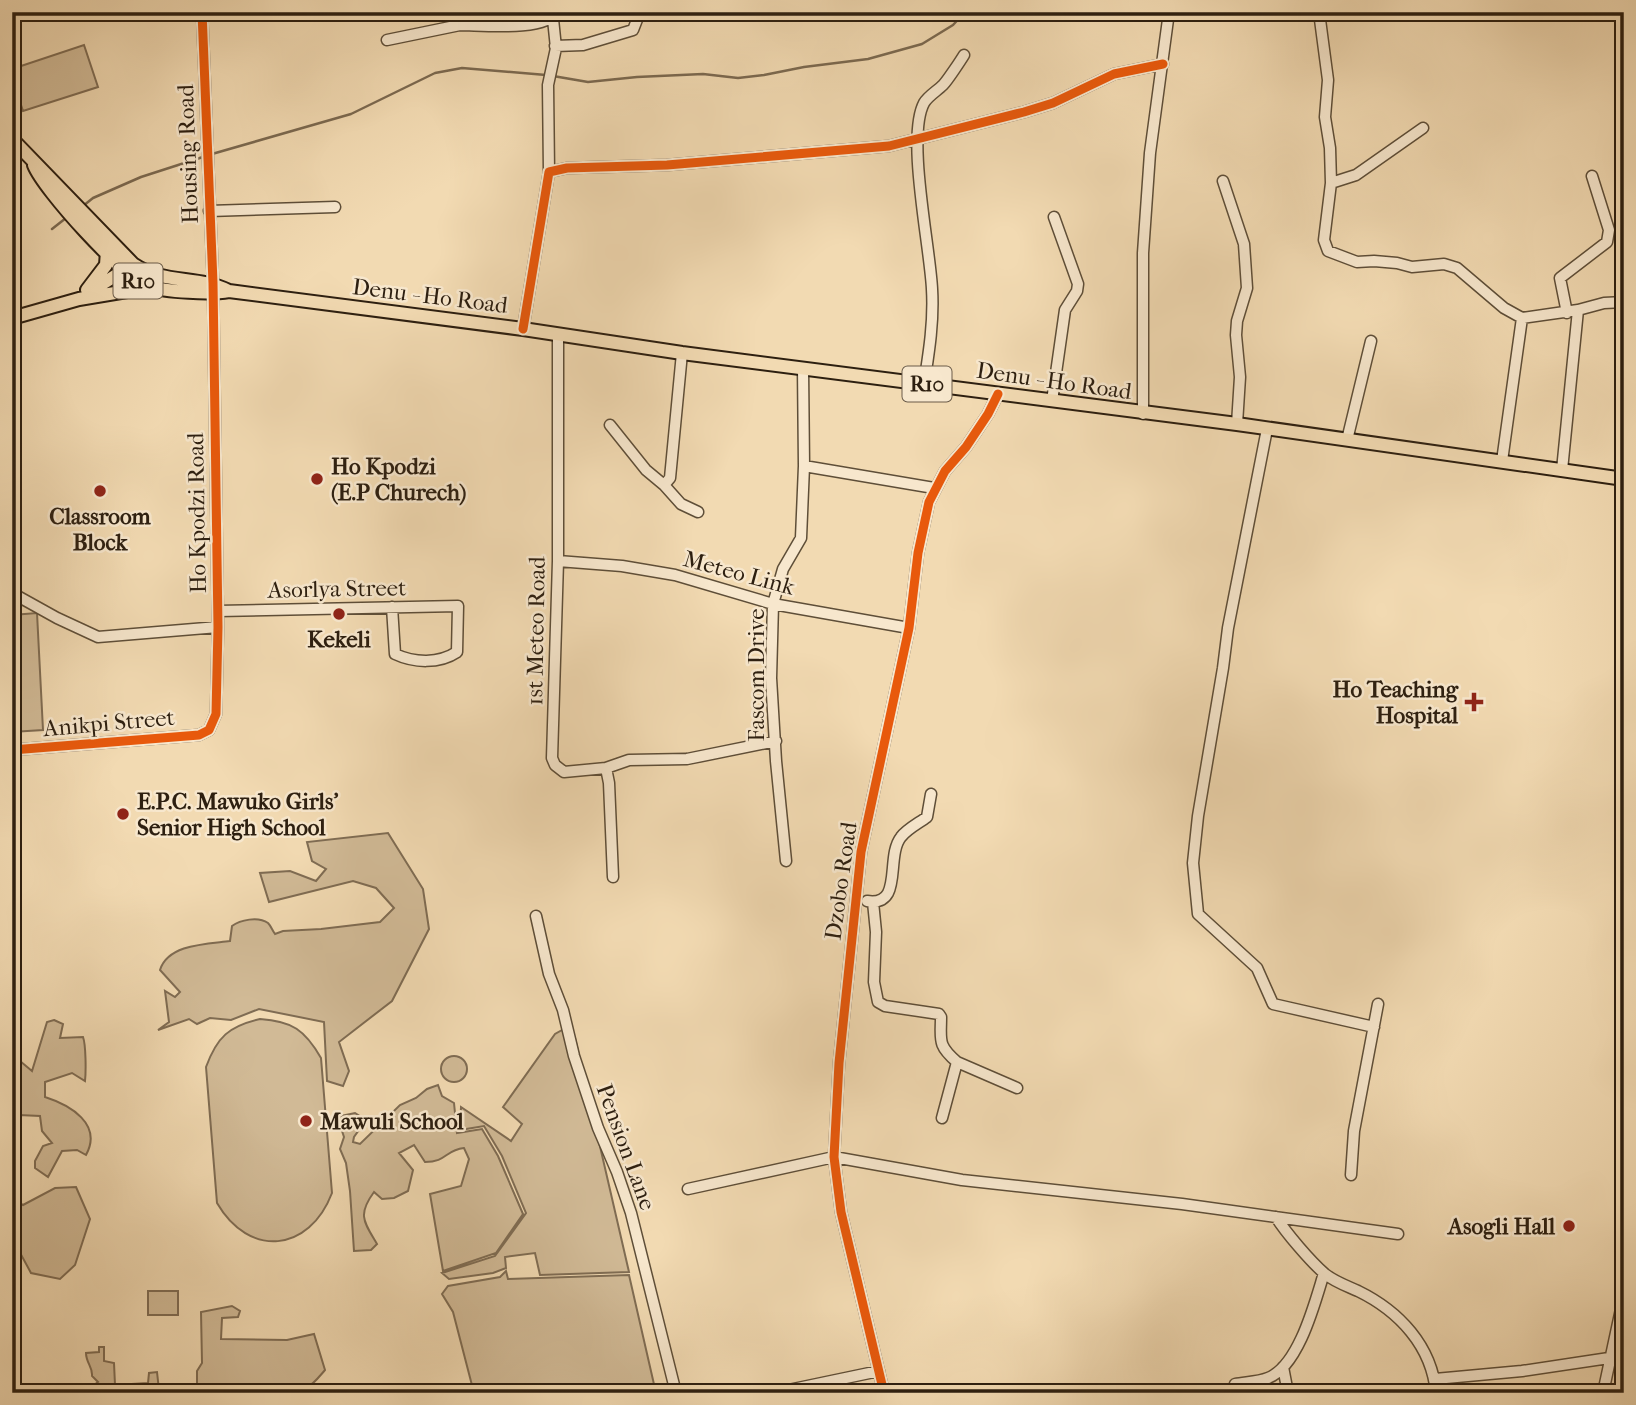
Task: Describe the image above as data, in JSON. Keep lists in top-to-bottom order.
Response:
{
  "streets": {
    "main road": ["R10", "Denu - Ho Road"],
    "street": [
      "Housing Road",
      "Ho Kpodzi Road",
      "Meteo Link",
      "Asorlya Street",
      "1st Meteo Road",
      "Fascom Drive",
      "Anikpi Street",
      "Dzobo Road",
      "Pension Lane"
    ]
  },
  "crossings": [
    ["Housing Road", "Denu - Ho Road"],
    ["Housing Road", "Ho Kpodzi Road"],
    ["Denu - Ho Road", "Ho Kpodzi Road"],
    ["Denu - Ho Road", "1st Meteo Road"],
    ["Denu - Ho Road", "Fascom Drive"],
    ["Denu - Ho Road", "Dzobo Road"],
    ["Ho Kpodzi Road", "Asorlya Street"],
    ["Ho Kpodzi Road", "Anikpi Street"],
    ["Meteo Link", "1st Meteo Road"],
    ["Meteo Link", "Fascom Drive"],
    ["Meteo Link", "Dzobo Road"]
  ],
  "places": {
    "other": [
      "Ho Kpodzi (E.P Churech)",
      "Classroom Block",
      "Kekeli",
      "E.P.C. Mawuko Girls' Senior High School",
      "Mawuli School",
      "Asogli Hall"
    ],
    "health": ["Ho Teaching Hospital"]
  }
}
